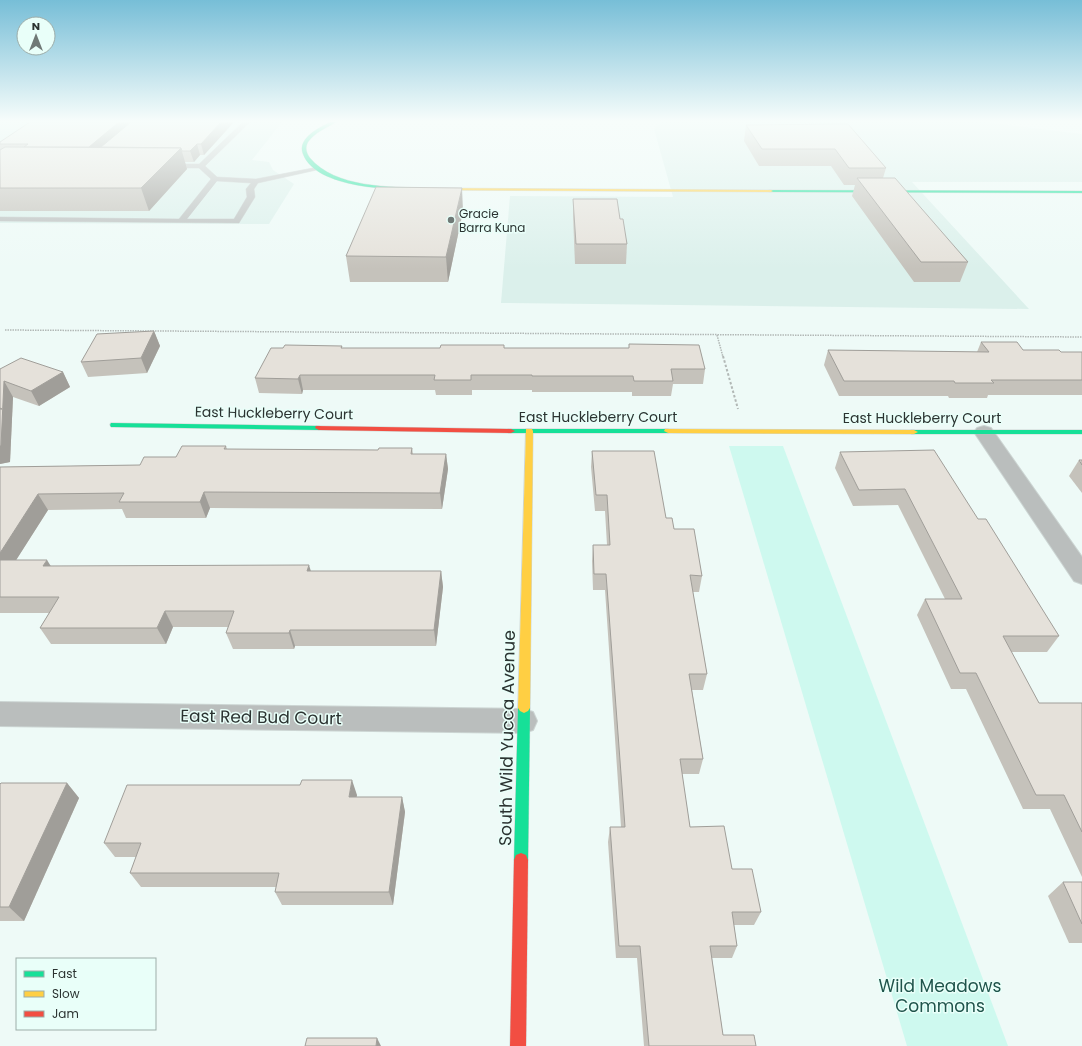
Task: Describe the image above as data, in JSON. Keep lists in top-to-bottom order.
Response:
{
  "streets": {
    "street": ["East Huckleberry Court", "East Red Bud Court", "South Wild Yucca Avenue"]
  },
  "crossings": [
    ["East Huckleberry Court", "South Wild Yucca Avenue"],
    ["East Red Bud Court", "South Wild Yucca Avenue"]
  ],
  "parks": ["Wild Meadows Commons"],
  "places": ["Gracie Barra Kuna"],
  "legend": ["Fast", "Slow", "Jam"],
  "north": "top"
}
